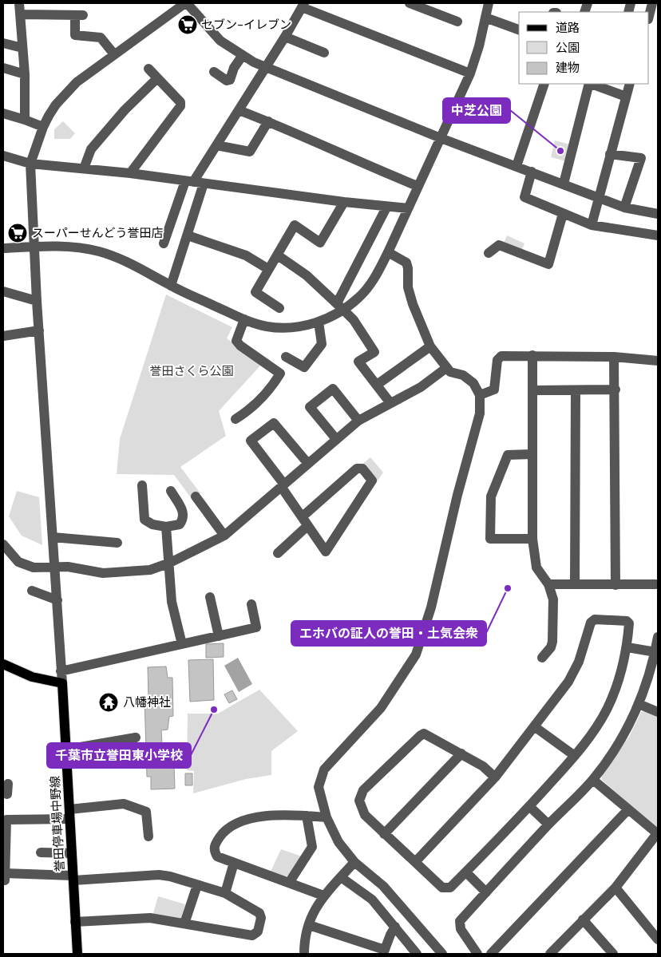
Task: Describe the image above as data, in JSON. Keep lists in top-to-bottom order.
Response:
{
  "streets": {
    "main road": ["誉田停車場中野線"]
  },
  "parks": ["誉田さくら公園"],
  "places": {
    "supermarket": ["セブン-イレブン", "スーパーせんどう誉田店"],
    "other": ["中芝公園", "エホバの証人の誉田・土気会衆", "千葉市立誉田東小学校"],
    "temple": ["八幡神社"]
  },
  "legend": ["道路", "公園", "建物"]
}
